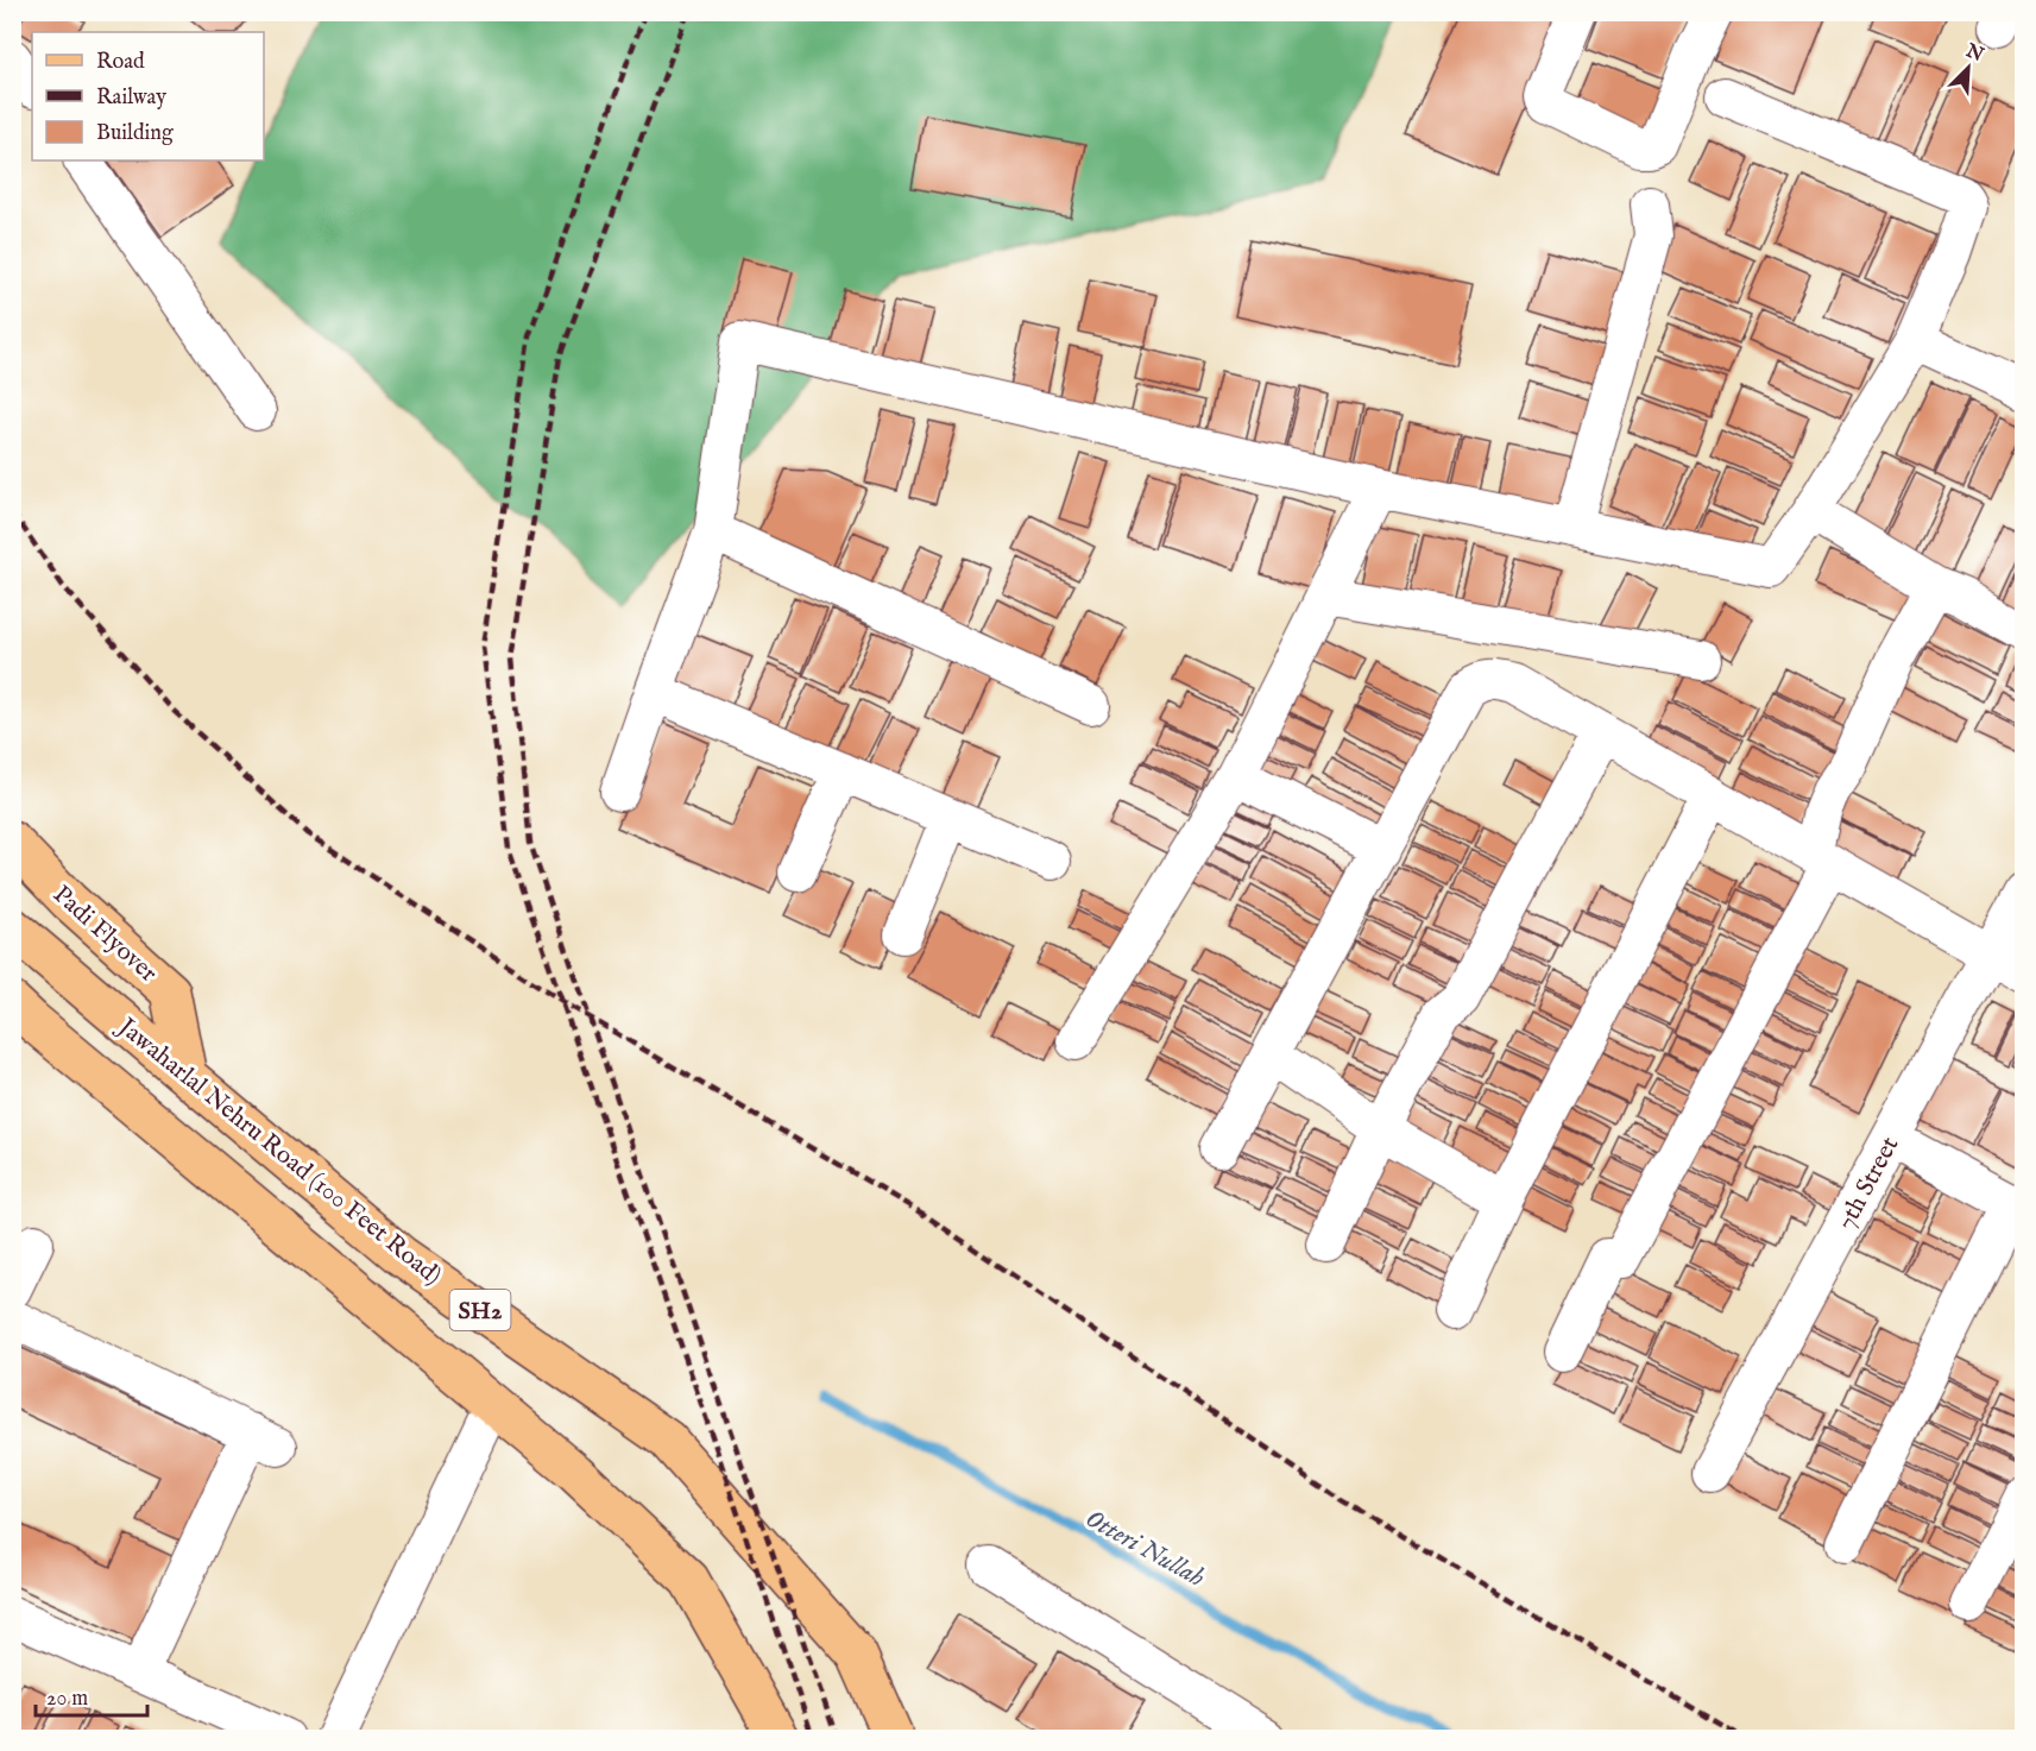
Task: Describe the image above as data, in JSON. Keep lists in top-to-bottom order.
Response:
{
  "streets": {
    "main road": ["Padi Flyover", "Jawaharlal Nehru Road (100 Feet Road)", "SH2"],
    "street": ["7th Street"]
  },
  "crossings": [
    ["Padi Flyover", "Jawaharlal Nehru Road (100 Feet Road)"]
  ],
  "water": ["Otteri Nullah"],
  "legend": ["Road", "Railway", "Building"],
  "scale_bar": "20 m",
  "north": "top right"
}
